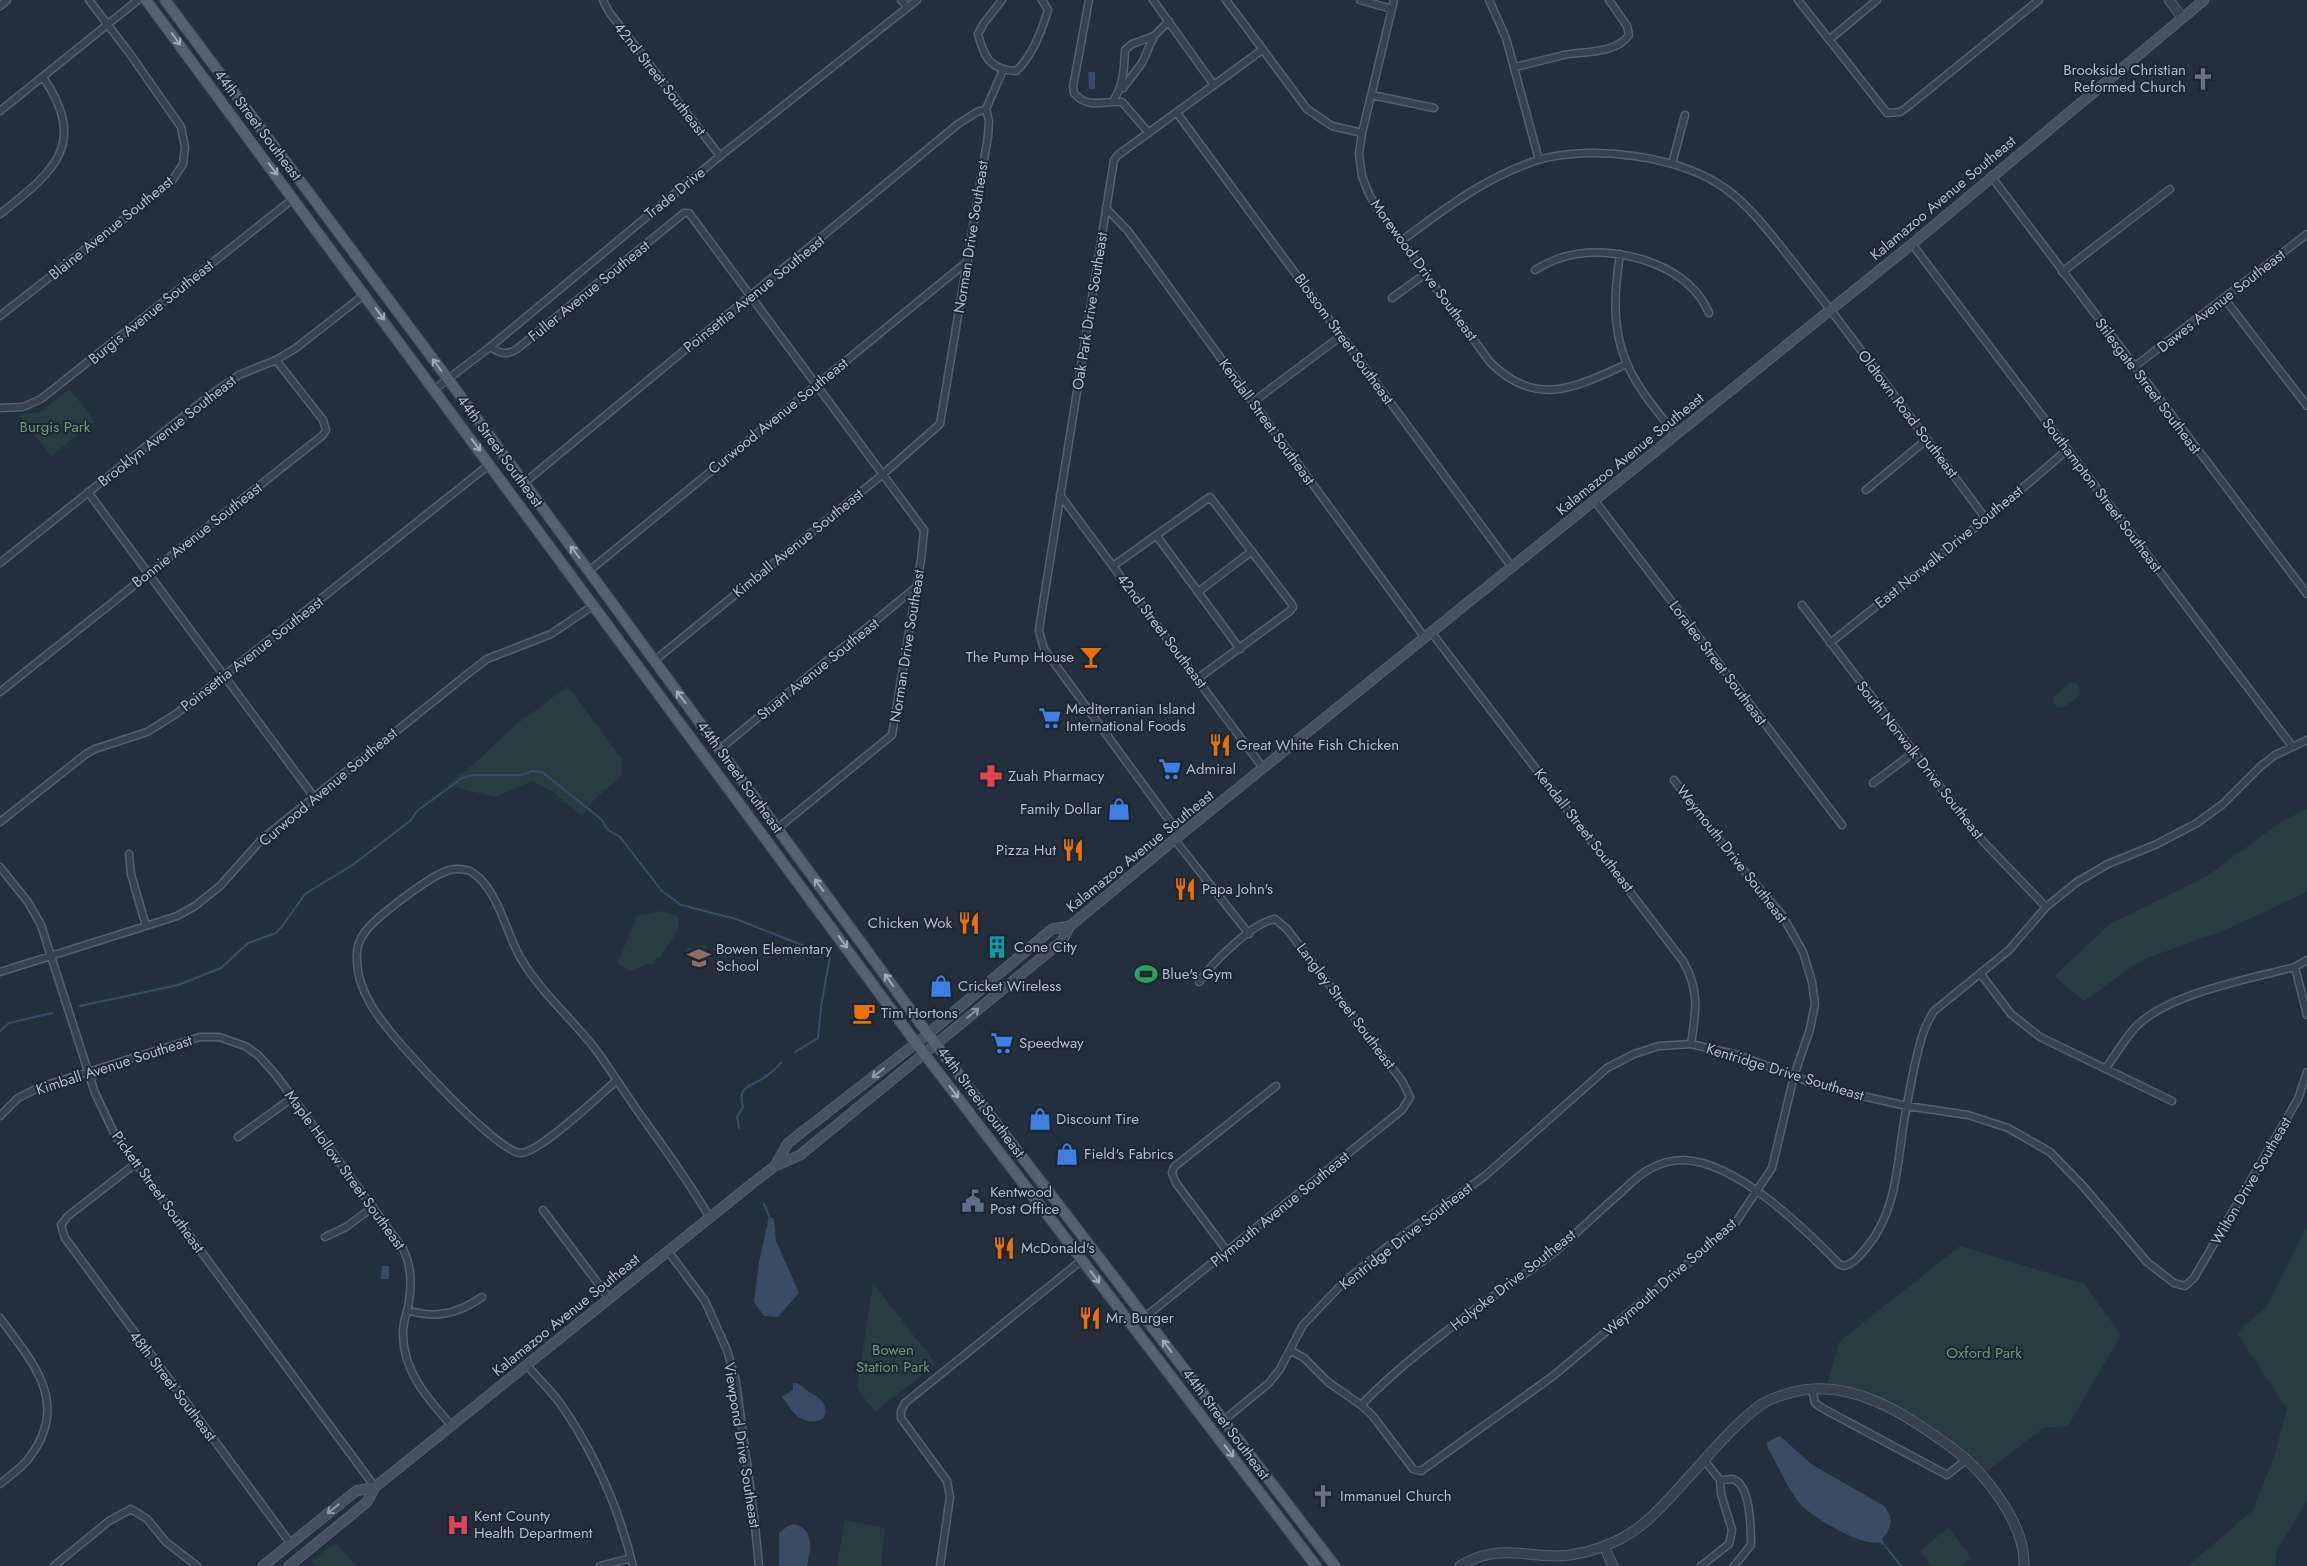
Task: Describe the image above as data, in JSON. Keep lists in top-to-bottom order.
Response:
{
  "streets": {
    "main road": ["44th Street Southeast", "Kalamazoo Avenue Southeast"],
    "street": [
      "42nd Street Southeast",
      "Trade Drive",
      "Blaine Avenue Southeast",
      "Norman Drive Southeast",
      "Morewood Drive Southeast",
      "Fuller Avenue Southeast",
      "Poinsettia Avenue Southeast",
      "Dawes Avenue Southeast",
      "Oak Park Drive Southeast",
      "Burgis Avenue Southeast",
      "Blossom Street Southeast",
      "Stilesgate Street Southeast",
      "Oldtown Road Southeast",
      "Curwood Avenue Southeast",
      "Kendall Street Southeast",
      "Brooklyn Avenue Southeast",
      "Southampton Street Southeast",
      "Bonnie Avenue Southeast",
      "Kimball Avenue Southeast",
      "East Norwalk Drive Southeast",
      "Loralee Street Southeast",
      "Stuart Avenue Southeast",
      "South Norwalk Drive Southeast",
      "Weymouth Drive Southeast",
      "Langley Street Southeast",
      "Kentridge Drive Southeast",
      "Maple Hollow Street Southeast",
      "Wilton Drive Southeast",
      "Pickett Street Southeast",
      "Plymouth Avenue Southeast",
      "Holyoke Drive Southeast",
      "48th Street Southeast",
      "Viewpond Drive Southeast"
    ]
  },
  "crossings": [
    ["42nd Street Southeast", "Trade Drive"],
    ["42nd Street Southeast", "Kalamazoo Avenue Southeast"],
    ["42nd Street Southeast", "Oak Park Drive Southeast"],
    ["44th Street Southeast", "Trade Drive"],
    ["44th Street Southeast", "Kalamazoo Avenue Southeast"],
    ["44th Street Southeast", "Norman Drive Southeast"],
    ["44th Street Southeast", "Poinsettia Avenue Southeast"],
    ["44th Street Southeast", "Burgis Avenue Southeast"],
    ["44th Street Southeast", "Curwood Avenue Southeast"],
    ["44th Street Southeast", "Brooklyn Avenue Southeast"],
    ["44th Street Southeast", "Kimball Avenue Southeast"],
    ["44th Street Southeast", "Stuart Avenue Southeast"],
    ["44th Street Southeast", "Kentridge Drive Southeast"],
    ["44th Street Southeast", "Plymouth Avenue Southeast"],
    ["Trade Drive", "Fuller Avenue Southeast"],
    ["Kalamazoo Avenue Southeast", "Oak Park Drive Southeast"],
    ["Kalamazoo Avenue Southeast", "Blossom Street Southeast"],
    ["Kalamazoo Avenue Southeast", "Stilesgate Street Southeast"],
    ["Kalamazoo Avenue Southeast", "Oldtown Road Southeast"],
    ["Kalamazoo Avenue Southeast", "Kendall Street Southeast"],
    ["Kalamazoo Avenue Southeast", "Southampton Street Southeast"],
    ["Kalamazoo Avenue Southeast", "Loralee Street Southeast"],
    ["Kalamazoo Avenue Southeast", "Maple Hollow Street Southeast"],
    ["Kalamazoo Avenue Southeast", "Pickett Street Southeast"],
    ["Kalamazoo Avenue Southeast", "48th Street Southeast"],
    ["Kalamazoo Avenue Southeast", "Viewpond Drive Southeast"],
    ["Norman Drive Southeast", "Poinsettia Avenue Southeast"],
    ["Norman Drive Southeast", "Curwood Avenue Southeast"],
    ["Norman Drive Southeast", "Kimball Avenue Southeast"],
    ["Norman Drive Southeast", "Stuart Avenue Southeast"],
    ["Morewood Drive Southeast", "Oldtown Road Southeast"],
    ["Fuller Avenue Southeast", "Poinsettia Avenue Southeast"],
    ["Dawes Avenue Southeast", "Stilesgate Street Southeast"],
    ["Oak Park Drive Southeast", "Blossom Street Southeast"],
    ["Oak Park Drive Southeast", "Kendall Street Southeast"],
    ["Oldtown Road Southeast", "East Norwalk Drive Southeast"],
    ["Curwood Avenue Southeast", "Pickett Street Southeast"],
    ["Kendall Street Southeast", "Kentridge Drive Southeast"],
    ["Brooklyn Avenue Southeast", "Bonnie Avenue Southeast"],
    ["Southampton Street Southeast", "East Norwalk Drive Southeast"],
    ["Kimball Avenue Southeast", "Maple Hollow Street Southeast"],
    ["Kimball Avenue Southeast", "Pickett Street Southeast"],
    ["East Norwalk Drive Southeast", "South Norwalk Drive Southeast"],
    ["Weymouth Drive Southeast", "Kentridge Drive Southeast"],
    ["Weymouth Drive Southeast", "Holyoke Drive Southeast"],
    ["Langley Street Southeast", "Plymouth Avenue Southeast"],
    ["Kentridge Drive Southeast", "Wilton Drive Southeast"],
    ["Kentridge Drive Southeast", "Holyoke Drive Southeast"],
    ["Pickett Street Southeast", "48th Street Southeast"]
  ],
  "parks": ["Burgis Park", "Bowen Station Park", "Oxford Park"],
  "places": {
    "church": ["Brookside Christian Reformed Church", "Immanuel Church"],
    "bar": ["The Pump House"],
    "supermarket": ["Mediterranian Island International Foods", "Admiral", "Speedway"],
    "restaurant": [
      "Great White Fish Chicken",
      "Pizza Hut",
      "Papa John's",
      "Chicken Wok",
      "McDonald's",
      "Mr. Burger"
    ],
    "pharmacy": ["Zuah Pharmacy"],
    "shop": [
      "Family Dollar",
      "Cricket Wireless",
      "Discount Tire",
      "Field's Fabrics"
    ],
    "building": ["Cone City"],
    "school or university": ["Bowen Elementary School"],
    "sports": ["Blue's Gym"],
    "cafe": ["Tim Hortons"],
    "public building": ["Kentwood Post Office"],
    "hospital": ["Kent County Health Department"]
  }
}
